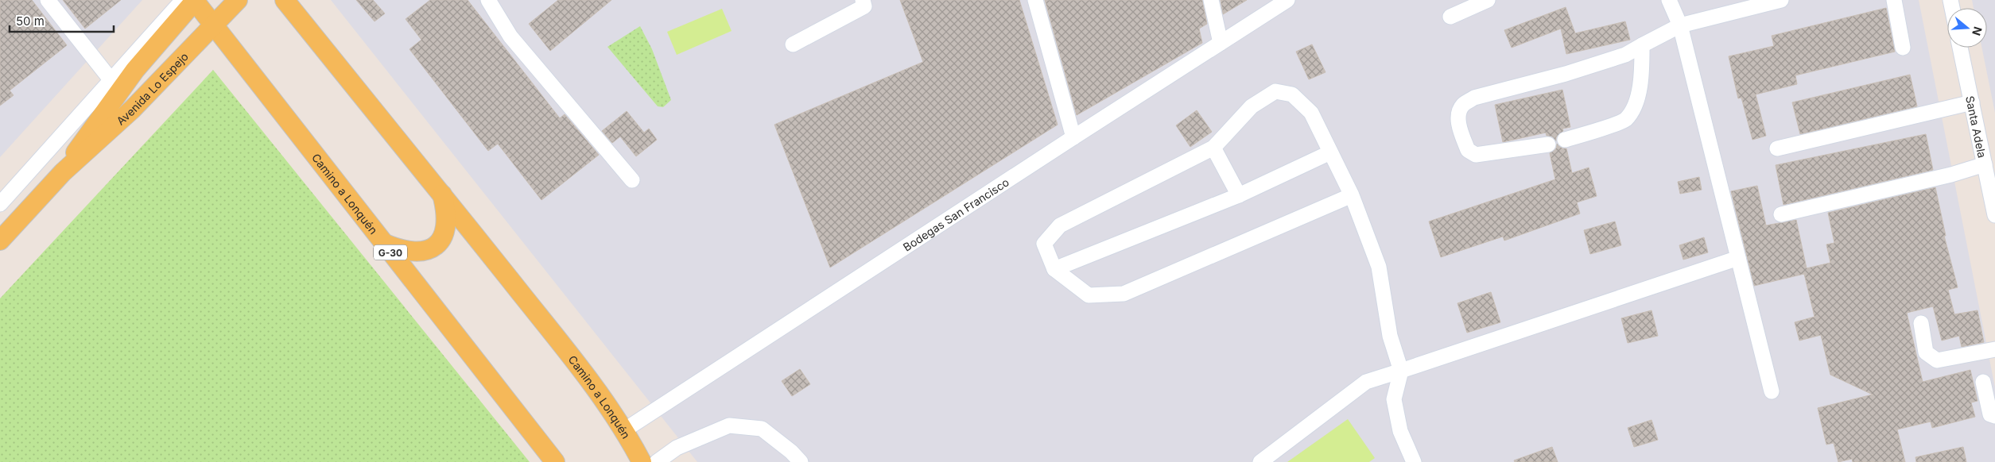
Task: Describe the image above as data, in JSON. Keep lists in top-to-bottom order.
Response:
{
  "streets": {
    "main road": ["Avenida Lo Espejo", "Camino a Lonquén", "G-30"],
    "street": ["Santa Adela", "Bodegas San Francisco"]
  },
  "crossings": [
    ["Avenida Lo Espejo", "Camino a Lonquén"],
    ["Camino a Lonquén", "Bodegas San Francisco"]
  ],
  "scale_bar": "50 m",
  "north": "right"
}
